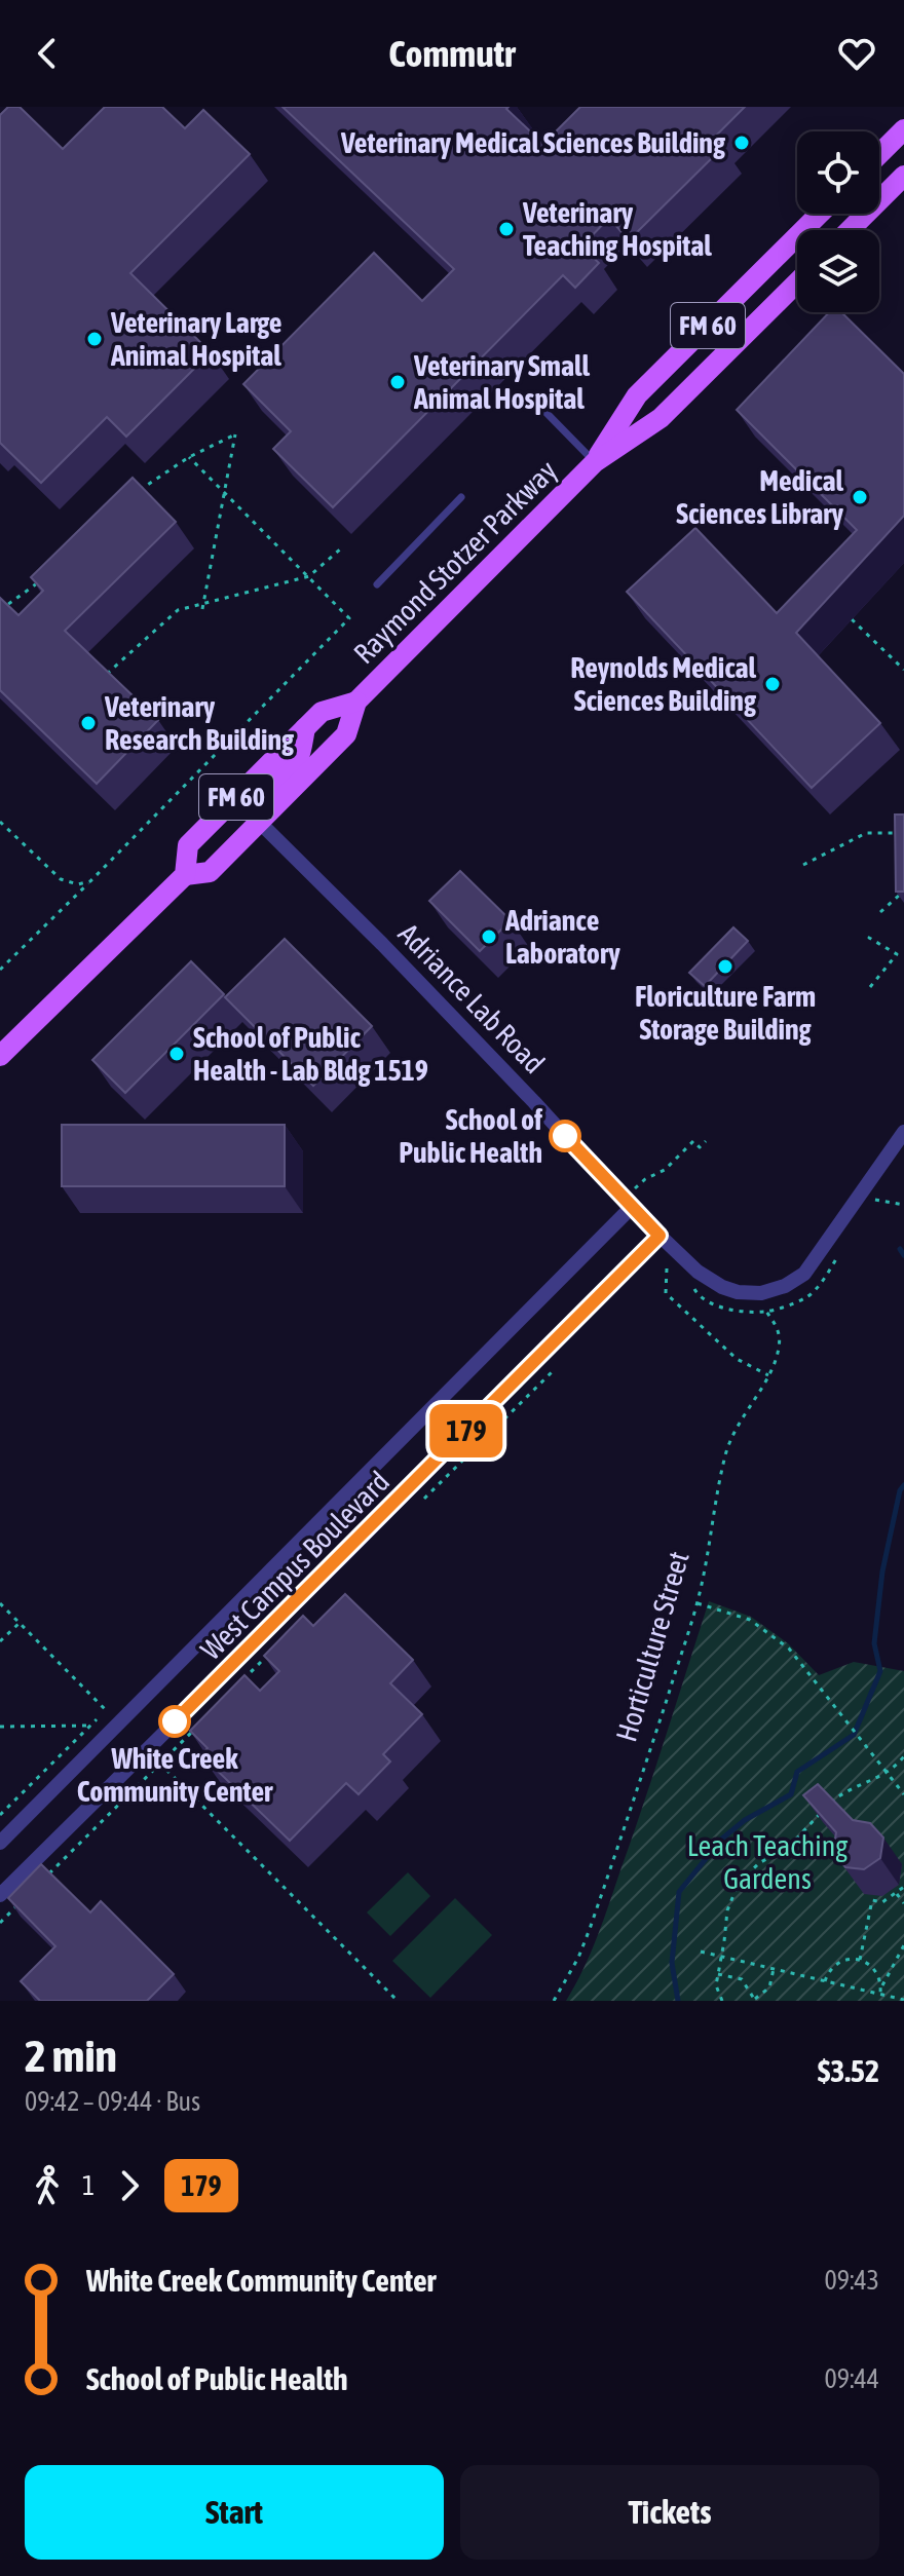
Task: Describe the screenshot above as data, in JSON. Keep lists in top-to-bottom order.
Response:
{
  "streets": {
    "main road": ["FM 60", "Raymond Stotzer Parkway"],
    "street": ["Adriance Lab Road", "West Campus Boulevard"],
    "path": ["Horticulture Street"]
  },
  "crossings": [
    ["Raymond Stotzer Parkway", "Adriance Lab Road"],
    ["Adriance Lab Road", "West Campus Boulevard"],
    ["Adriance Lab Road", "Horticulture Street"]
  ],
  "parks": ["Leach Teaching Gardens"],
  "places": [
    "Veterinary Medical Sciences Building",
    "Veterinary Teaching Hospital",
    "Veterinary Large Animal Hospital",
    "Veterinary Small Animal Hospital",
    "Medical Sciences Library",
    "Reynolds Medical Sciences Building",
    "Veterinary Research Building",
    "Adriance Laboratory",
    "Floriculture Farm Storage Building",
    "School of Public Health - Lab Bldg 1519",
    "School of Public Health",
    "White Creek Community Center"
  ],
  "lines": ["bus line 179"],
  "page": {
    "header": "Commutr",
    "on_map": "179",
    "heading": ["2 min", "09:42 – 09:44 · Bus", "$3.52"],
    "legs": ["1", "179"],
    "list": [
      {
        "name": "White Creek Community Center",
        "value": "09:43"
      },
      {
        "name": "School of Public Health",
        "value": "09:44"
      }
    ],
    "buttons": ["Start", "Tickets"]
  }
}
